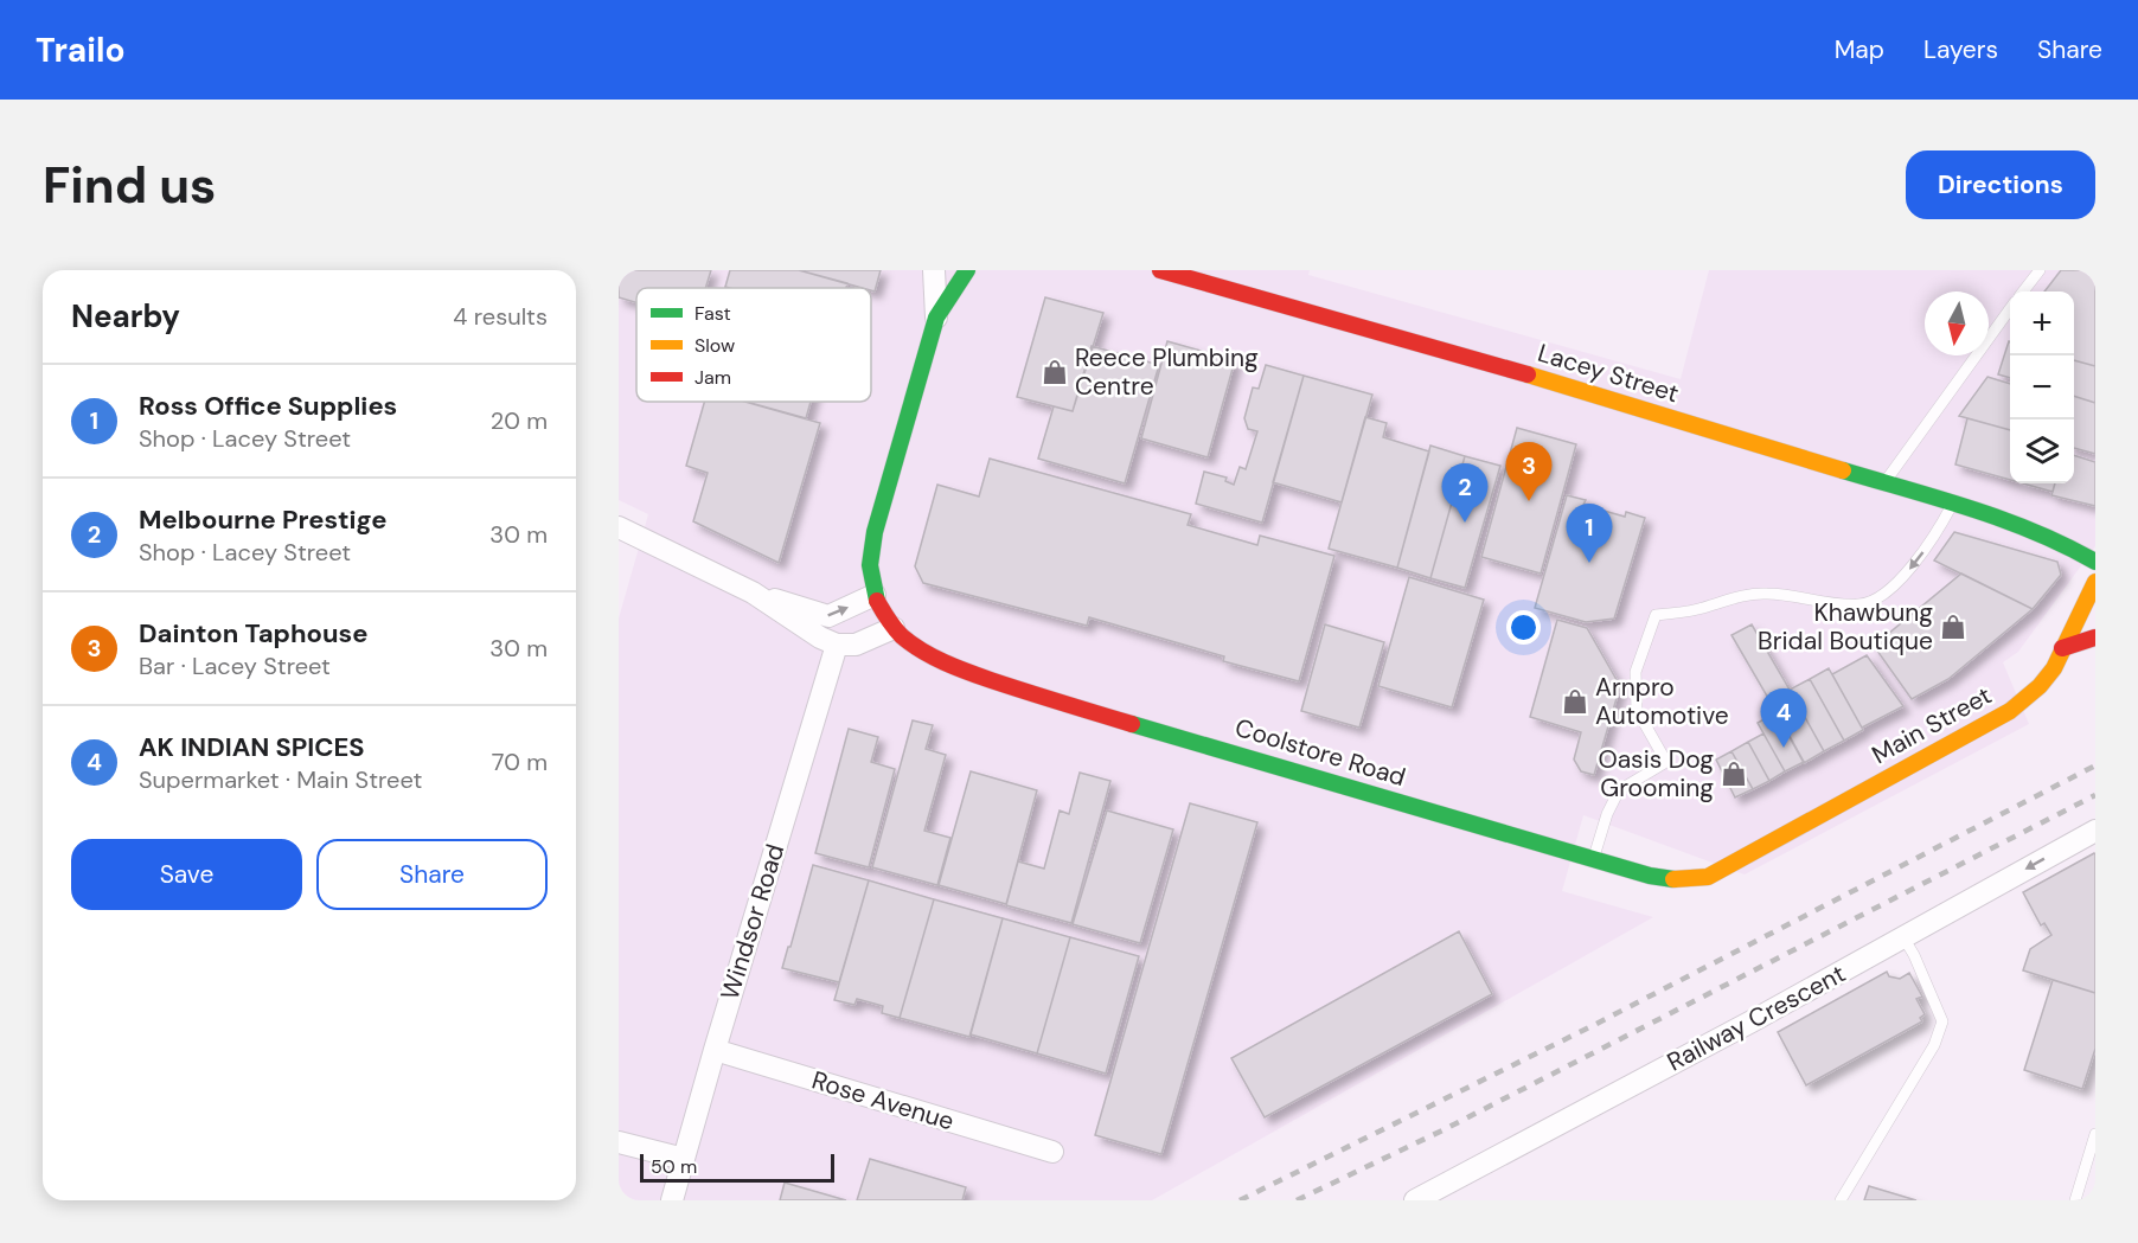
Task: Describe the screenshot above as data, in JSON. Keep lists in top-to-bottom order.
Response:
{
  "streets": {
    "street": [
      "Lacey Street",
      "Main Street",
      "Coolstore Road",
      "Windsor Road",
      "Railway Crescent",
      "Rose Avenue"
    ]
  },
  "crossings": [
    ["Main Street", "Coolstore Road"],
    ["Windsor Road", "Rose Avenue"]
  ],
  "places": {
    "shop": [
      "Reece Plumbing Centre",
      "Khawbung Bridal Boutique",
      "Arnpro Automotive",
      "Oasis Dog Grooming"
    ]
  },
  "legend": ["Fast", "Slow", "Jam"],
  "scale_bar": "50 m",
  "north": "bottom",
  "page": {
    "header": "Trailo",
    "nav": ["Map", "Layers", "Share"],
    "buttons": [
      "Directions",
      ["Save", "Share"]
    ],
    "title": "Find us",
    "heading": ["Nearby", "4 results"],
    "map_buttons": ["+", "−"],
    "list": [
      {
        "mark": "1",
        "name": "Ross Office Supplies",
        "note": "Shop · Lacey Street",
        "value": "20 m"
      },
      {
        "mark": "2",
        "name": "Melbourne Prestige",
        "note": "Shop · Lacey Street",
        "value": "30 m"
      },
      {
        "mark": "3",
        "name": "Dainton Taphouse",
        "note": "Bar · Lacey Street",
        "value": "30 m"
      },
      {
        "mark": "4",
        "name": "AK INDIAN SPICES",
        "note": "Supermarket · Main Street",
        "value": "70 m"
      }
    ],
    "pins": [
      "3",
      "2",
      "1",
      "4"
    ],
    "scale": "50 m"
  }
}
